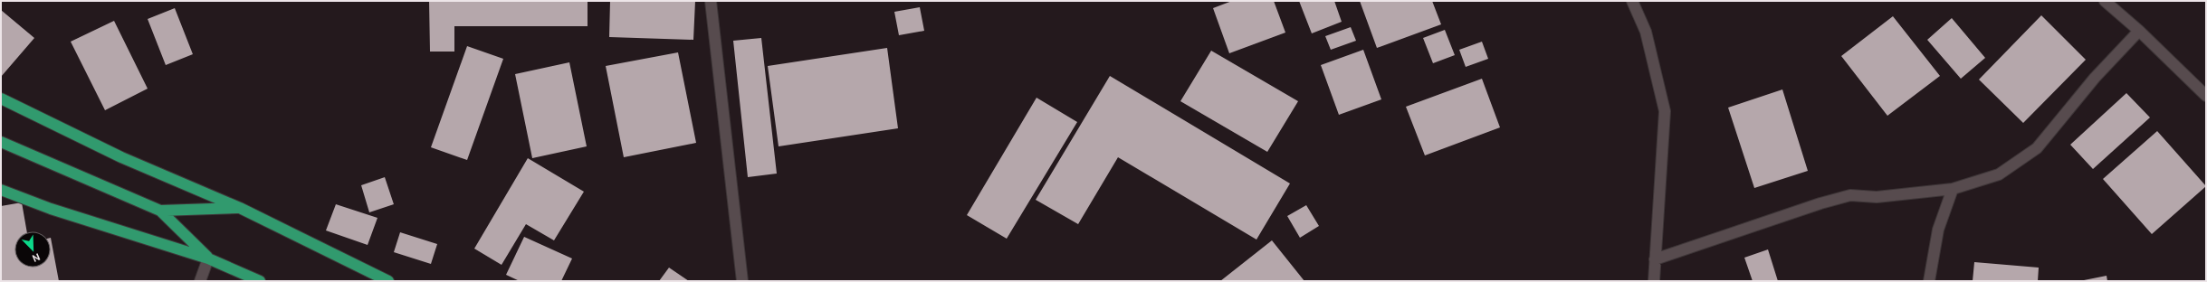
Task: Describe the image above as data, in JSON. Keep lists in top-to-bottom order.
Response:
{
  "north": "bottom right"
}
